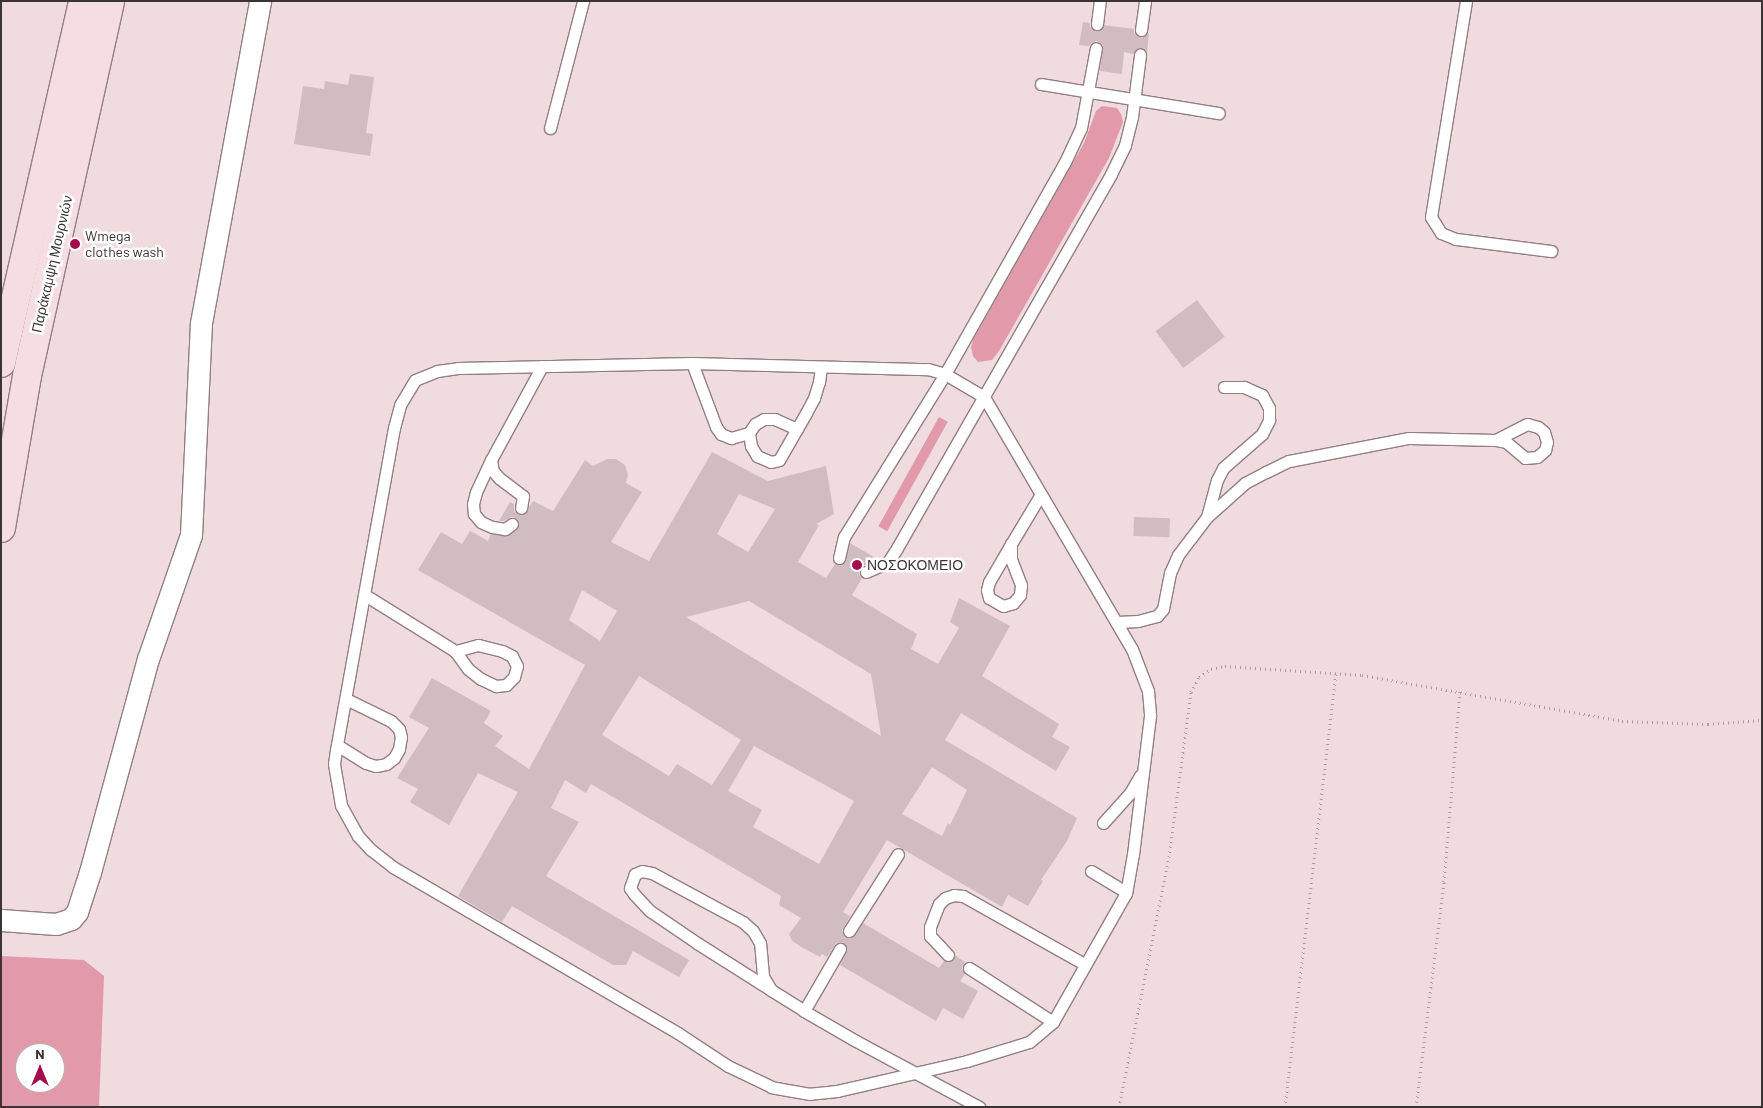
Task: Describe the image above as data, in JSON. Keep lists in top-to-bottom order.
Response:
{
  "streets": {
    "main road": ["Παράκαμψη Μουρνιών"]
  },
  "places": ["Wmega clothes wash", "ΝΟΣΟΚΟΜΕΙΟ"],
  "north": "top"
}
